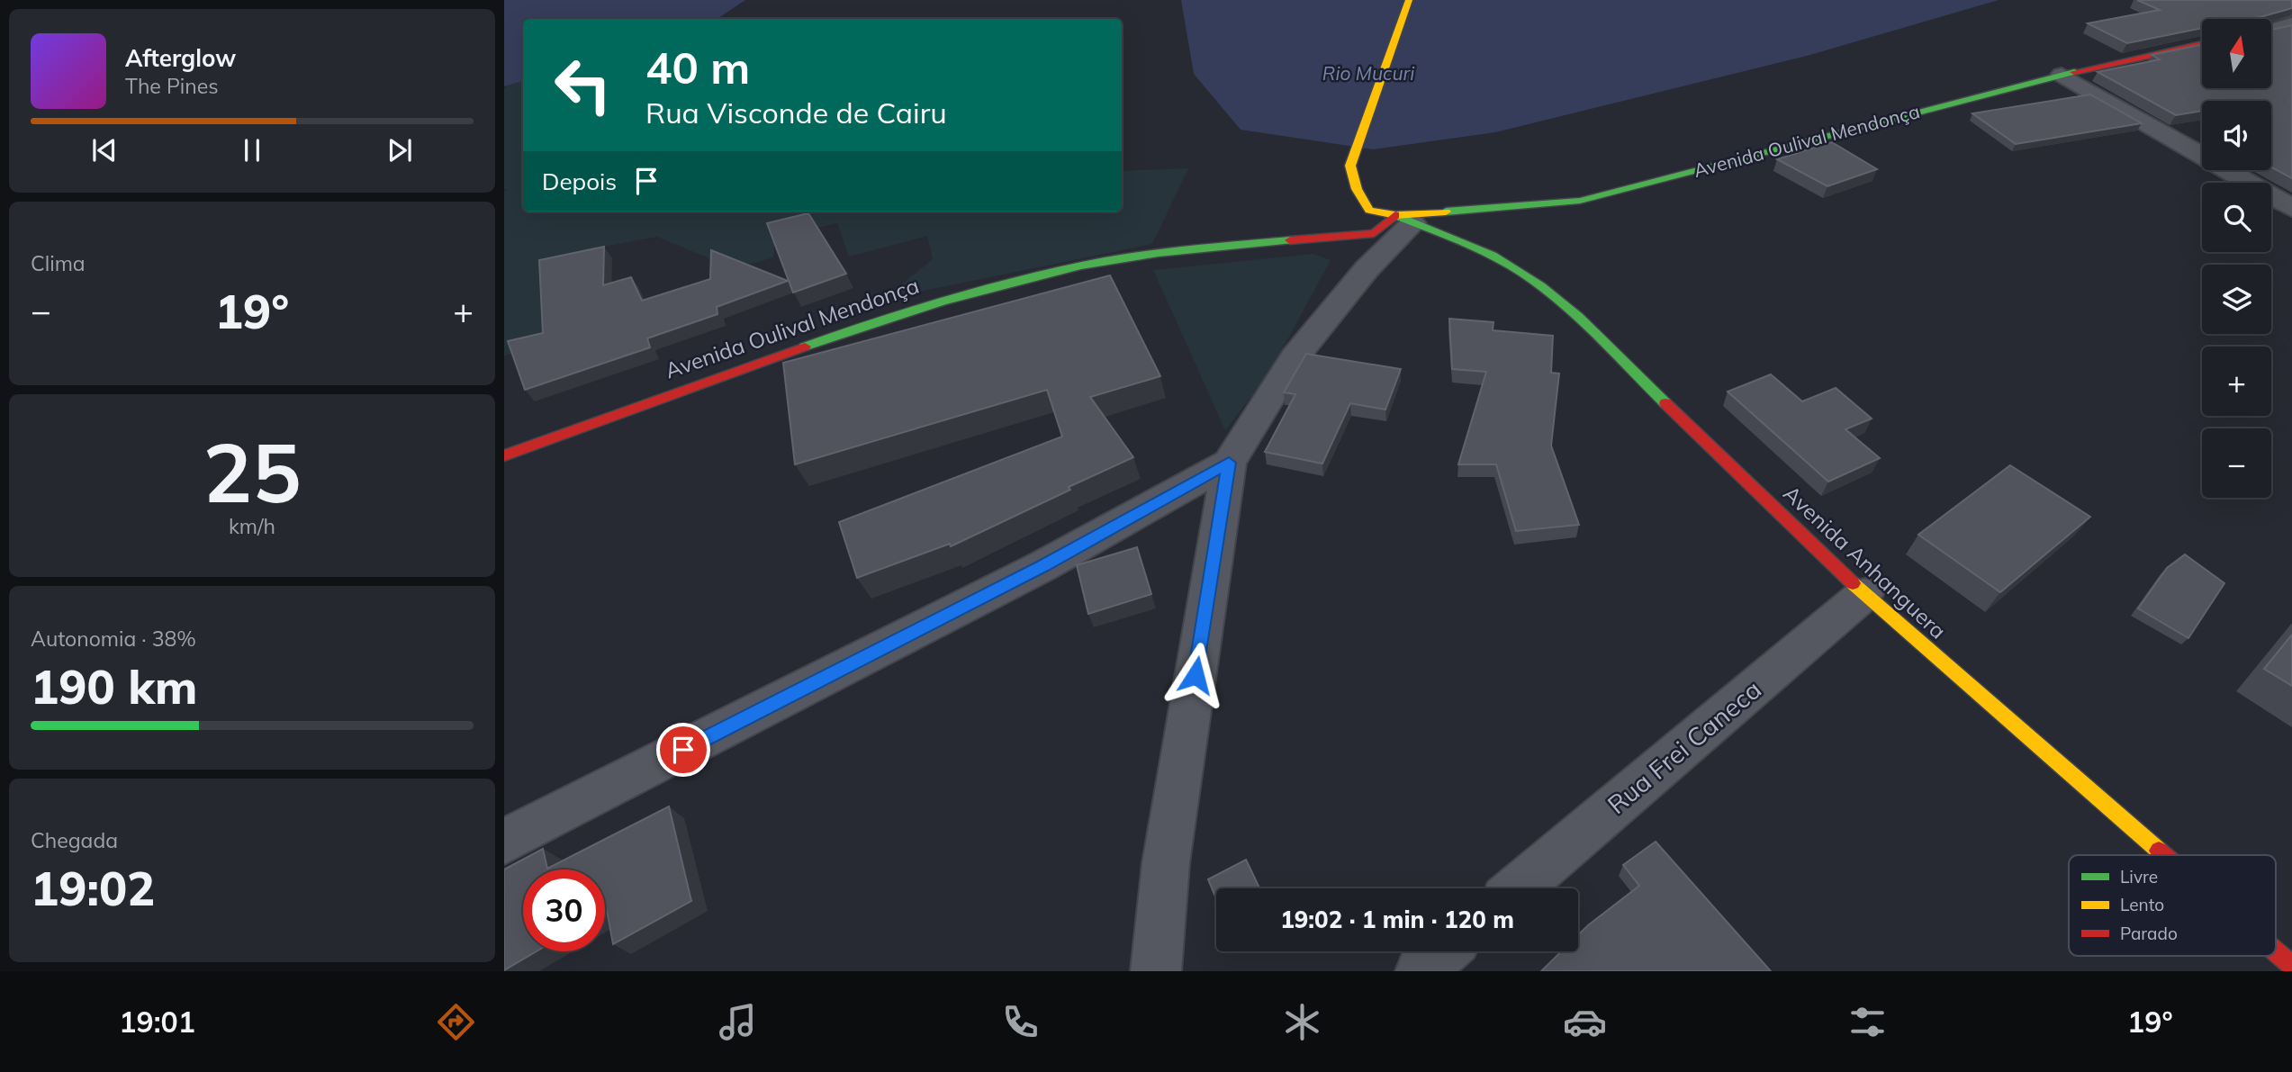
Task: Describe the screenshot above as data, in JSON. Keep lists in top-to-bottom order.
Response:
{
  "streets": {
    "street": ["Avenida Oulival Mendonça", "Avenida Anhanguera", "Rua Frei Caneca"]
  },
  "crossings": [
    ["Avenida Oulival Mendonça", "Avenida Anhanguera"],
    ["Avenida Anhanguera", "Rua Frei Caneca"]
  ],
  "water": ["Rio Mucuri"],
  "legend": ["Livre", "Lento", "Parado"],
  "north": "top",
  "page": {
    "map_buttons": ["+", "−"],
    "turn": ["40 m", "Rua Visconde de Cairu"],
    "song": ["Afterglow", "The Pines"],
    "then": "Depois",
    "tile": [
      "Clima",
      ["25", "km/h"],
      ["Autonomia · 38%", "190 km"],
      ["Chegada", "19:02"]
    ],
    "heat": ["−", "19°", "+"],
    "limit": "30",
    "trip": "19:02 · 1 min · 120 m",
    "tabs": ["19:01", "19°"]
  }
}
